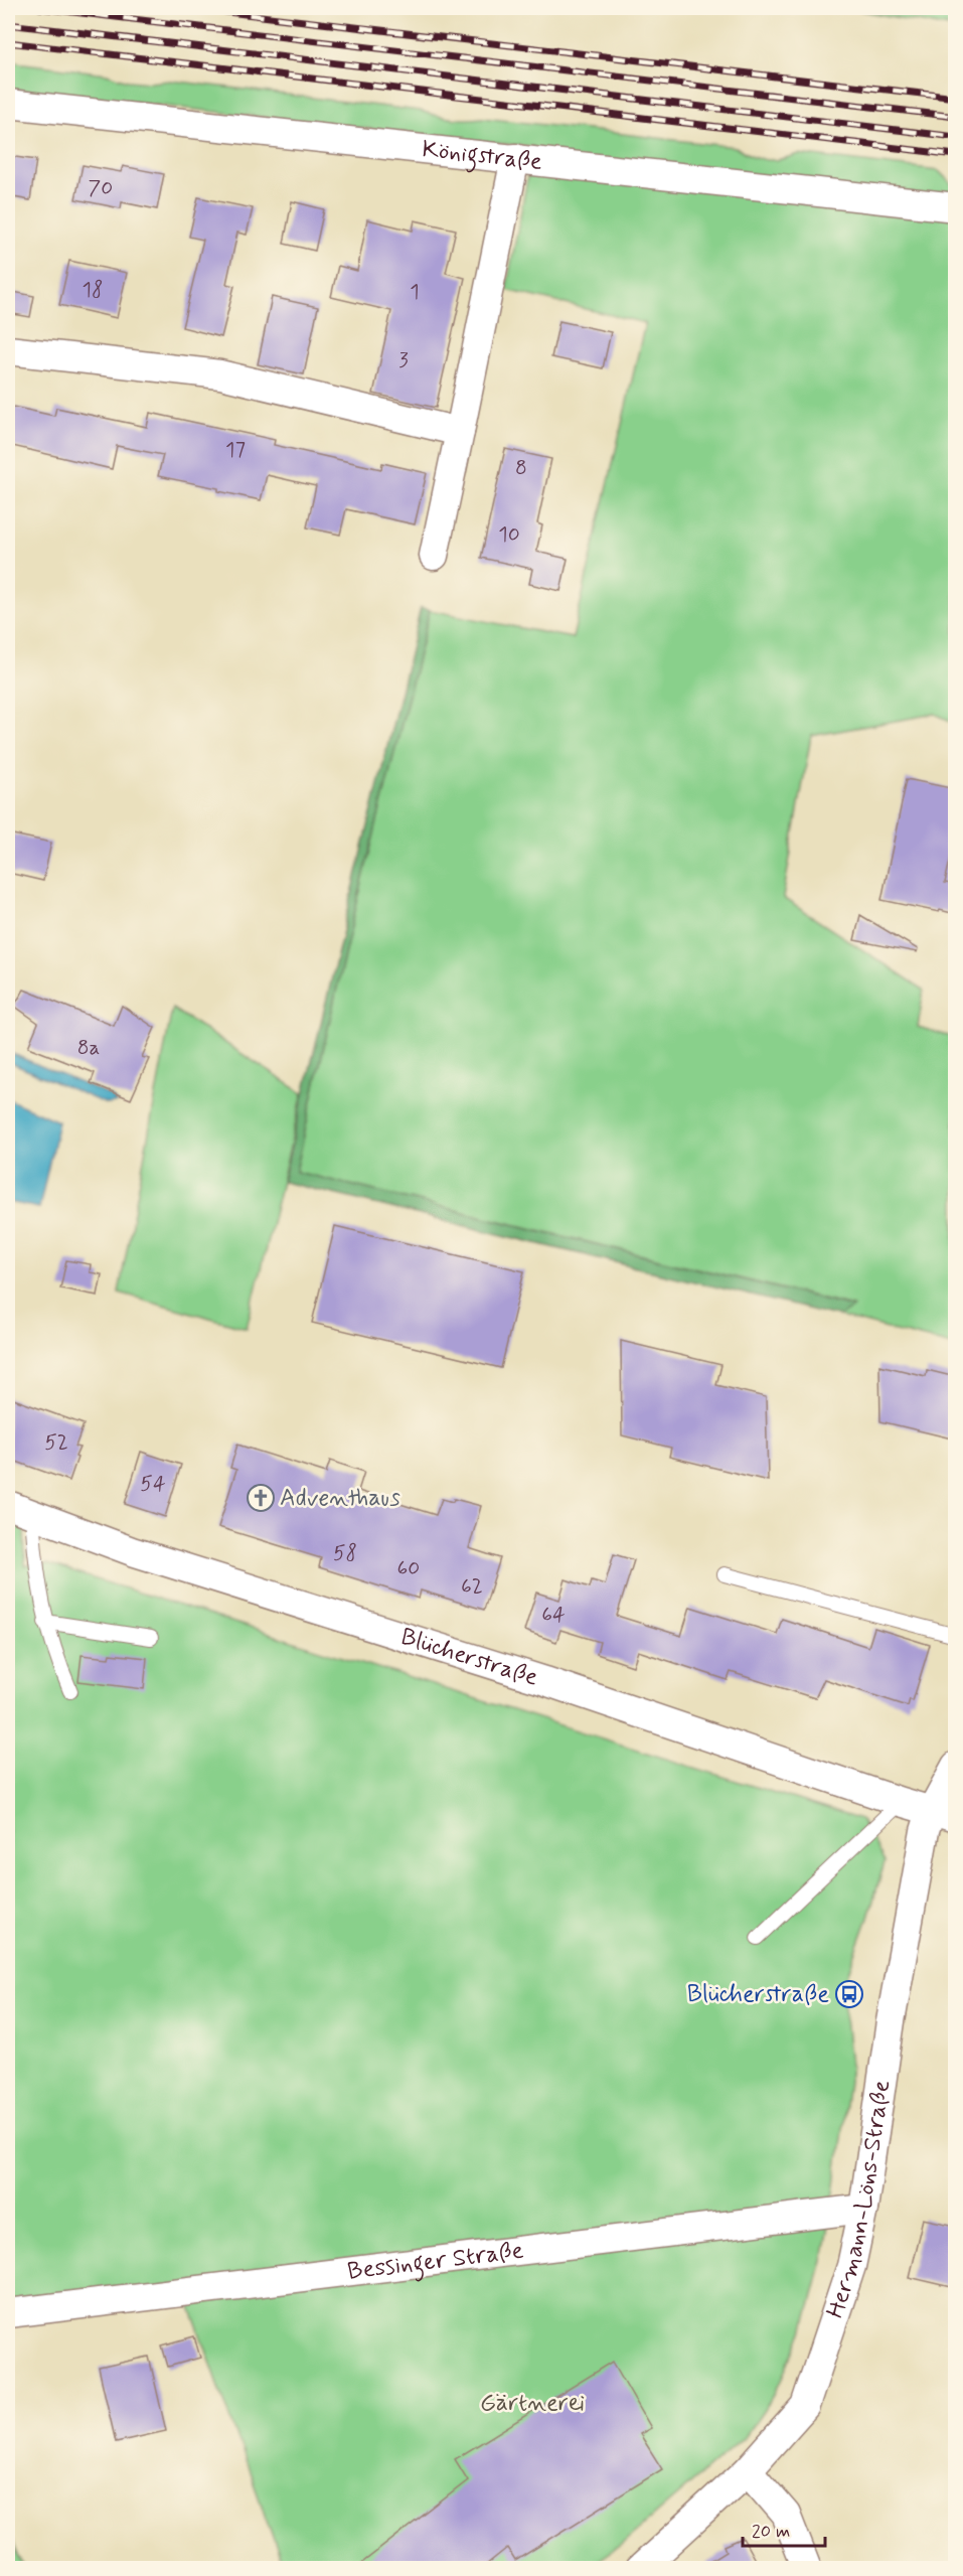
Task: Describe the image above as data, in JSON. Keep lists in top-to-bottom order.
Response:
{
  "streets": {
    "street": [
      "Königstraße",
      "Blücherstraße",
      "Hermann-Löns-Straße",
      "Bessinger Straße"
    ]
  },
  "crossings": [
    ["Blücherstraße", "Hermann-Löns-Straße"],
    ["Hermann-Löns-Straße", "Bessinger Straße"]
  ],
  "parks": ["Gärtnerei"],
  "places": {
    "church": ["Adventhaus"],
    "bus stop": ["Blücherstraße"]
  },
  "house_numbers": [
    "70",
    "18",
    "1",
    "3",
    "17",
    "8",
    "10",
    "8a",
    "52",
    "54",
    "58",
    "60",
    "62",
    "64"
  ],
  "scale_bar": "20 m"
}
